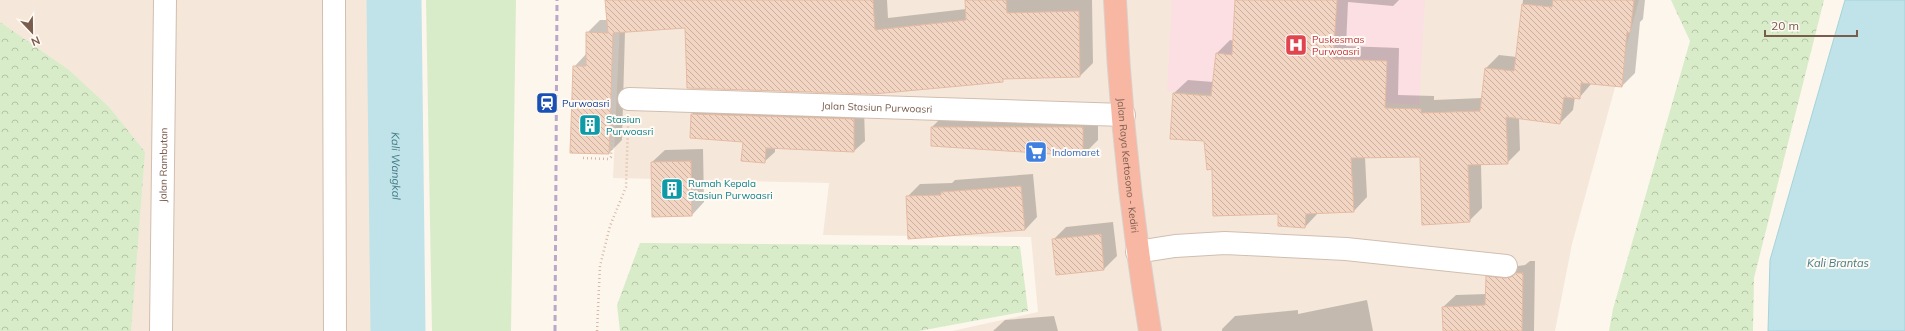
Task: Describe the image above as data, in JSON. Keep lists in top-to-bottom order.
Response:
{
  "streets": {
    "highway": ["Jalan Raya Kertosono - Kediri"],
    "street": ["Jalan Stasiun Purwoasri", "Jalan Rambutan"]
  },
  "crossings": [
    ["Jalan Stasiun Purwoasri", "Jalan Raya Kertosono - Kediri"]
  ],
  "water": ["Kali Wangkal", "Kali Brantas"],
  "places": {
    "hospital": ["Puskesmas Purwoasri"],
    "station": ["Purwoasri"],
    "building": ["Stasiun Purwoasri", "Rumah Kepala Stasiun Purwoasri"],
    "supermarket": ["Indomaret"]
  },
  "scale_bar": "20 m",
  "north": "bottom"
}
